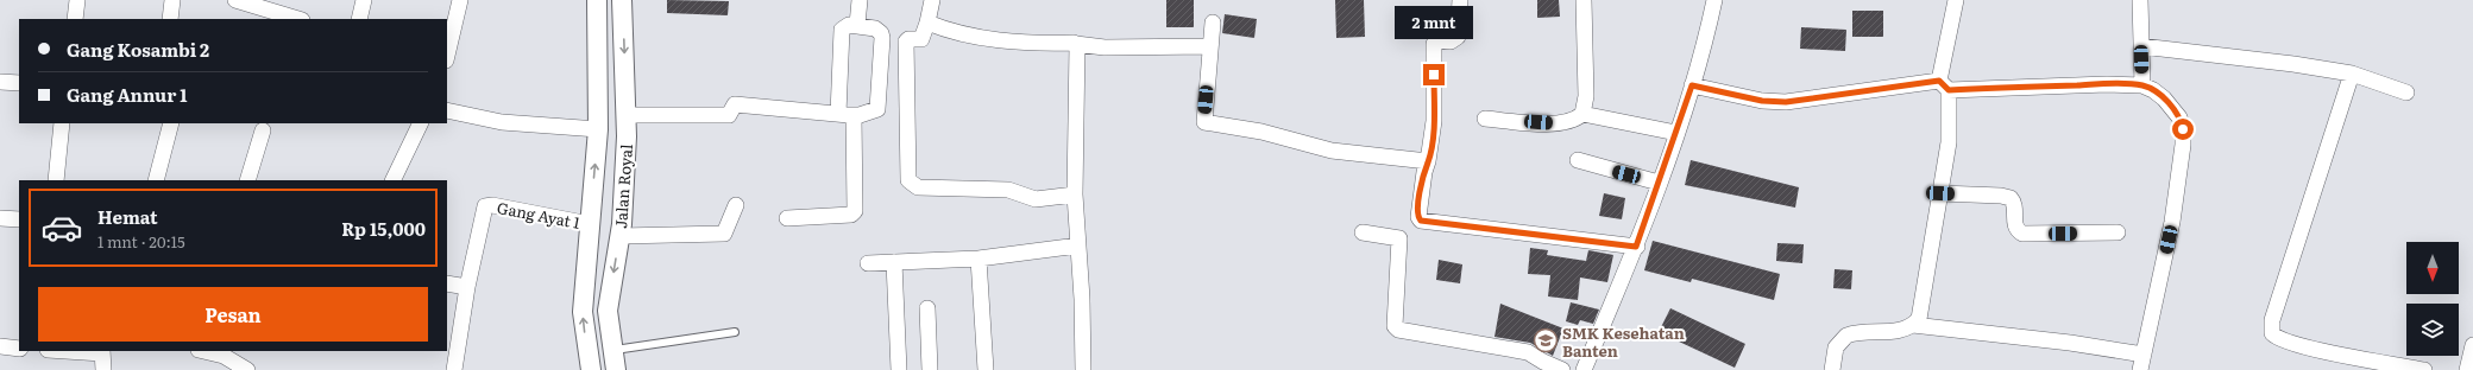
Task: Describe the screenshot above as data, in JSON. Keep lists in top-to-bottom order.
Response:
{
  "streets": {
    "street": ["Jalan Royal", "Gang Ayat 1"]
  },
  "crossings": [
    ["Jalan Royal", "Gang Ayat 1"]
  ],
  "places": {
    "school or university": ["SMK Kesehatan Banten"]
  },
  "north": "bottom",
  "page": {
    "bubble": "2 mnt",
    "banner": ["Gang Kosambi 2", "Gang Annur 1"],
    "list": [
      {
        "name": "Hemat",
        "note": "1 mnt · 20:15",
        "value": "Rp 15,000"
      }
    ],
    "buttons": "Pesan"
  }
}
